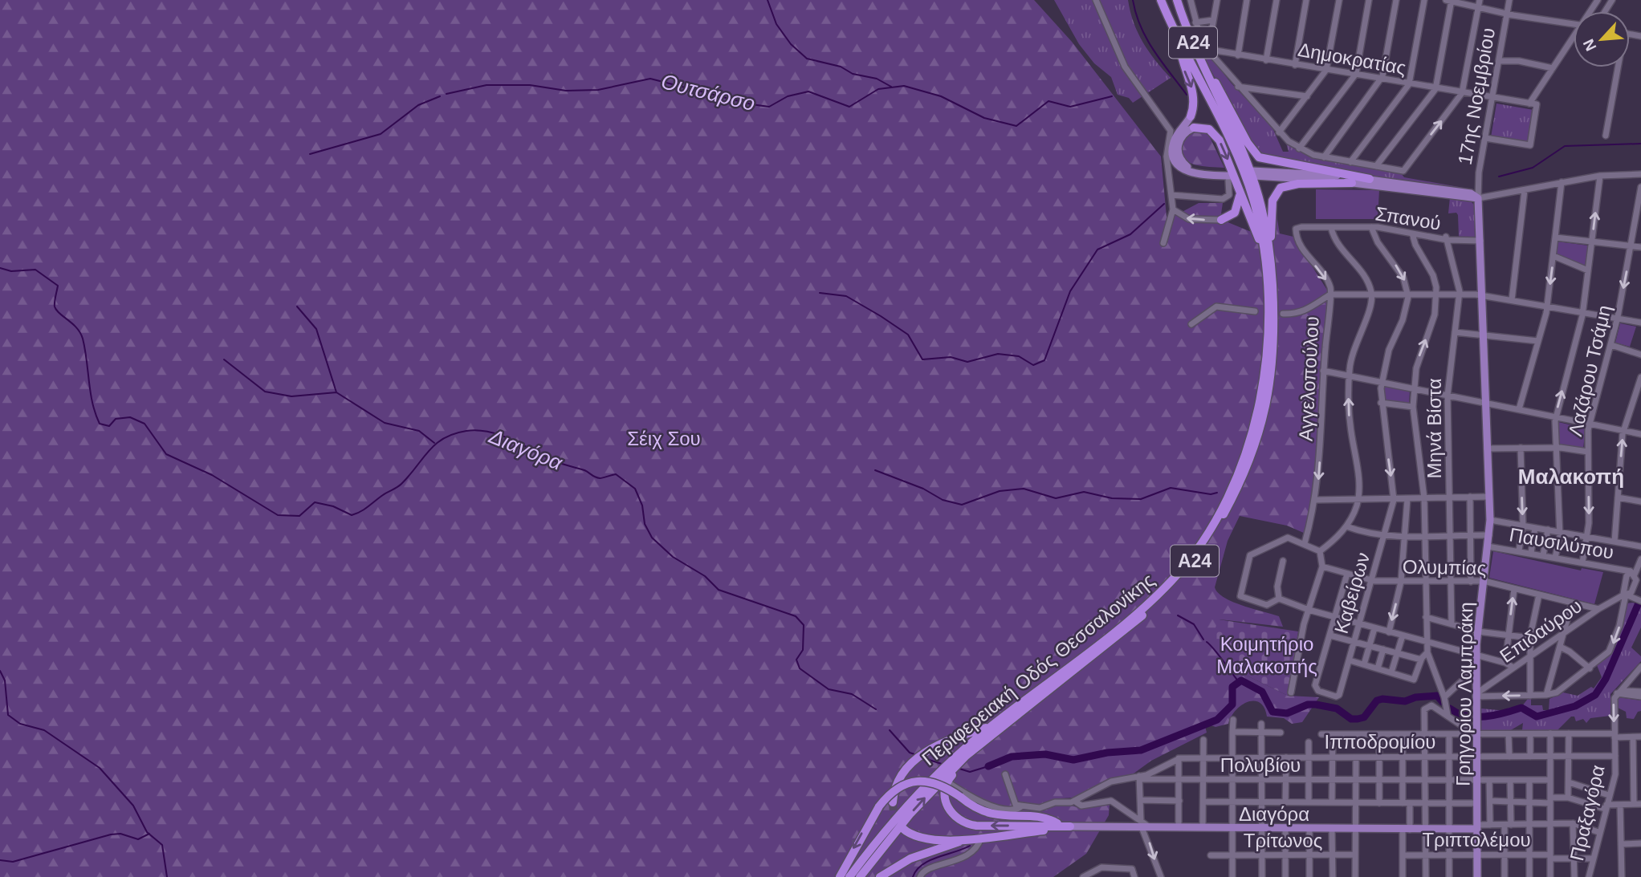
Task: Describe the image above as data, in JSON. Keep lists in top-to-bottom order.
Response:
{
  "streets": {
    "highway": ["Α24", "Περιφερειακή Οδός Θεσσαλονίκης"],
    "main road": ["Γρηγορίου Λαμπράκη", "Διαγόρα"],
    "street": [
      "Δημοκρατίας",
      "17ης Νοεμβρίου",
      "Σπανού",
      "Λαζάρου Τσάμη",
      "Αγγελοπούλου",
      "Μηνά Βίστα",
      "Παυσιλύπου",
      "Ολυμπίας",
      "Καβείρων",
      "Επιδαύρου",
      "Ιπποδρομίου",
      "Πολυβίου",
      "Πραξαγόρα",
      "Τριπτολέμου",
      "Τρίτωνος"
    ]
  },
  "crossings": [
    ["Δημοκρατίας", "17ης Νοεμβρίου"],
    ["17ης Νοεμβρίου", "Γρηγορίου Λαμπράκη"],
    ["Σπανού", "Αγγελοπούλου"],
    ["Σπανού", "Μηνά Βίστα"],
    ["Σπανού", "Γρηγορίου Λαμπράκη"],
    ["Λαζάρου Τσάμη", "Παυσιλύπου"],
    ["Μηνά Βίστα", "Ολυμπίας"],
    ["Παυσιλύπου", "Επιδαύρου"],
    ["Παυσιλύπου", "Γρηγορίου Λαμπράκη"],
    ["Ολυμπίας", "Καβείρων"],
    ["Ολυμπίας", "Επιδαύρου"],
    ["Ολυμπίας", "Γρηγορίου Λαμπράκη"],
    ["Επιδαύρου", "Γρηγορίου Λαμπράκη"],
    ["Γρηγορίου Λαμπράκη", "Ιπποδρομίου"],
    ["Γρηγορίου Λαμπράκη", "Πολυβίου"],
    ["Γρηγορίου Λαμπράκη", "Διαγόρα"],
    ["Γρηγορίου Λαμπράκη", "Τριπτολέμου"],
    ["Ιπποδρομίου", "Πραξαγόρα"],
    ["Πραξαγόρα", "Διαγόρα"],
    ["Πραξαγόρα", "Τριπτολέμου"]
  ],
  "districts": ["Μαλακοπή"],
  "water": ["Ουτσάρσο", "Διαγόρα"],
  "parks": ["Σέιχ Σου", "Κοιμητήριο Μαλακοπής"],
  "north": "bottom left"
}
